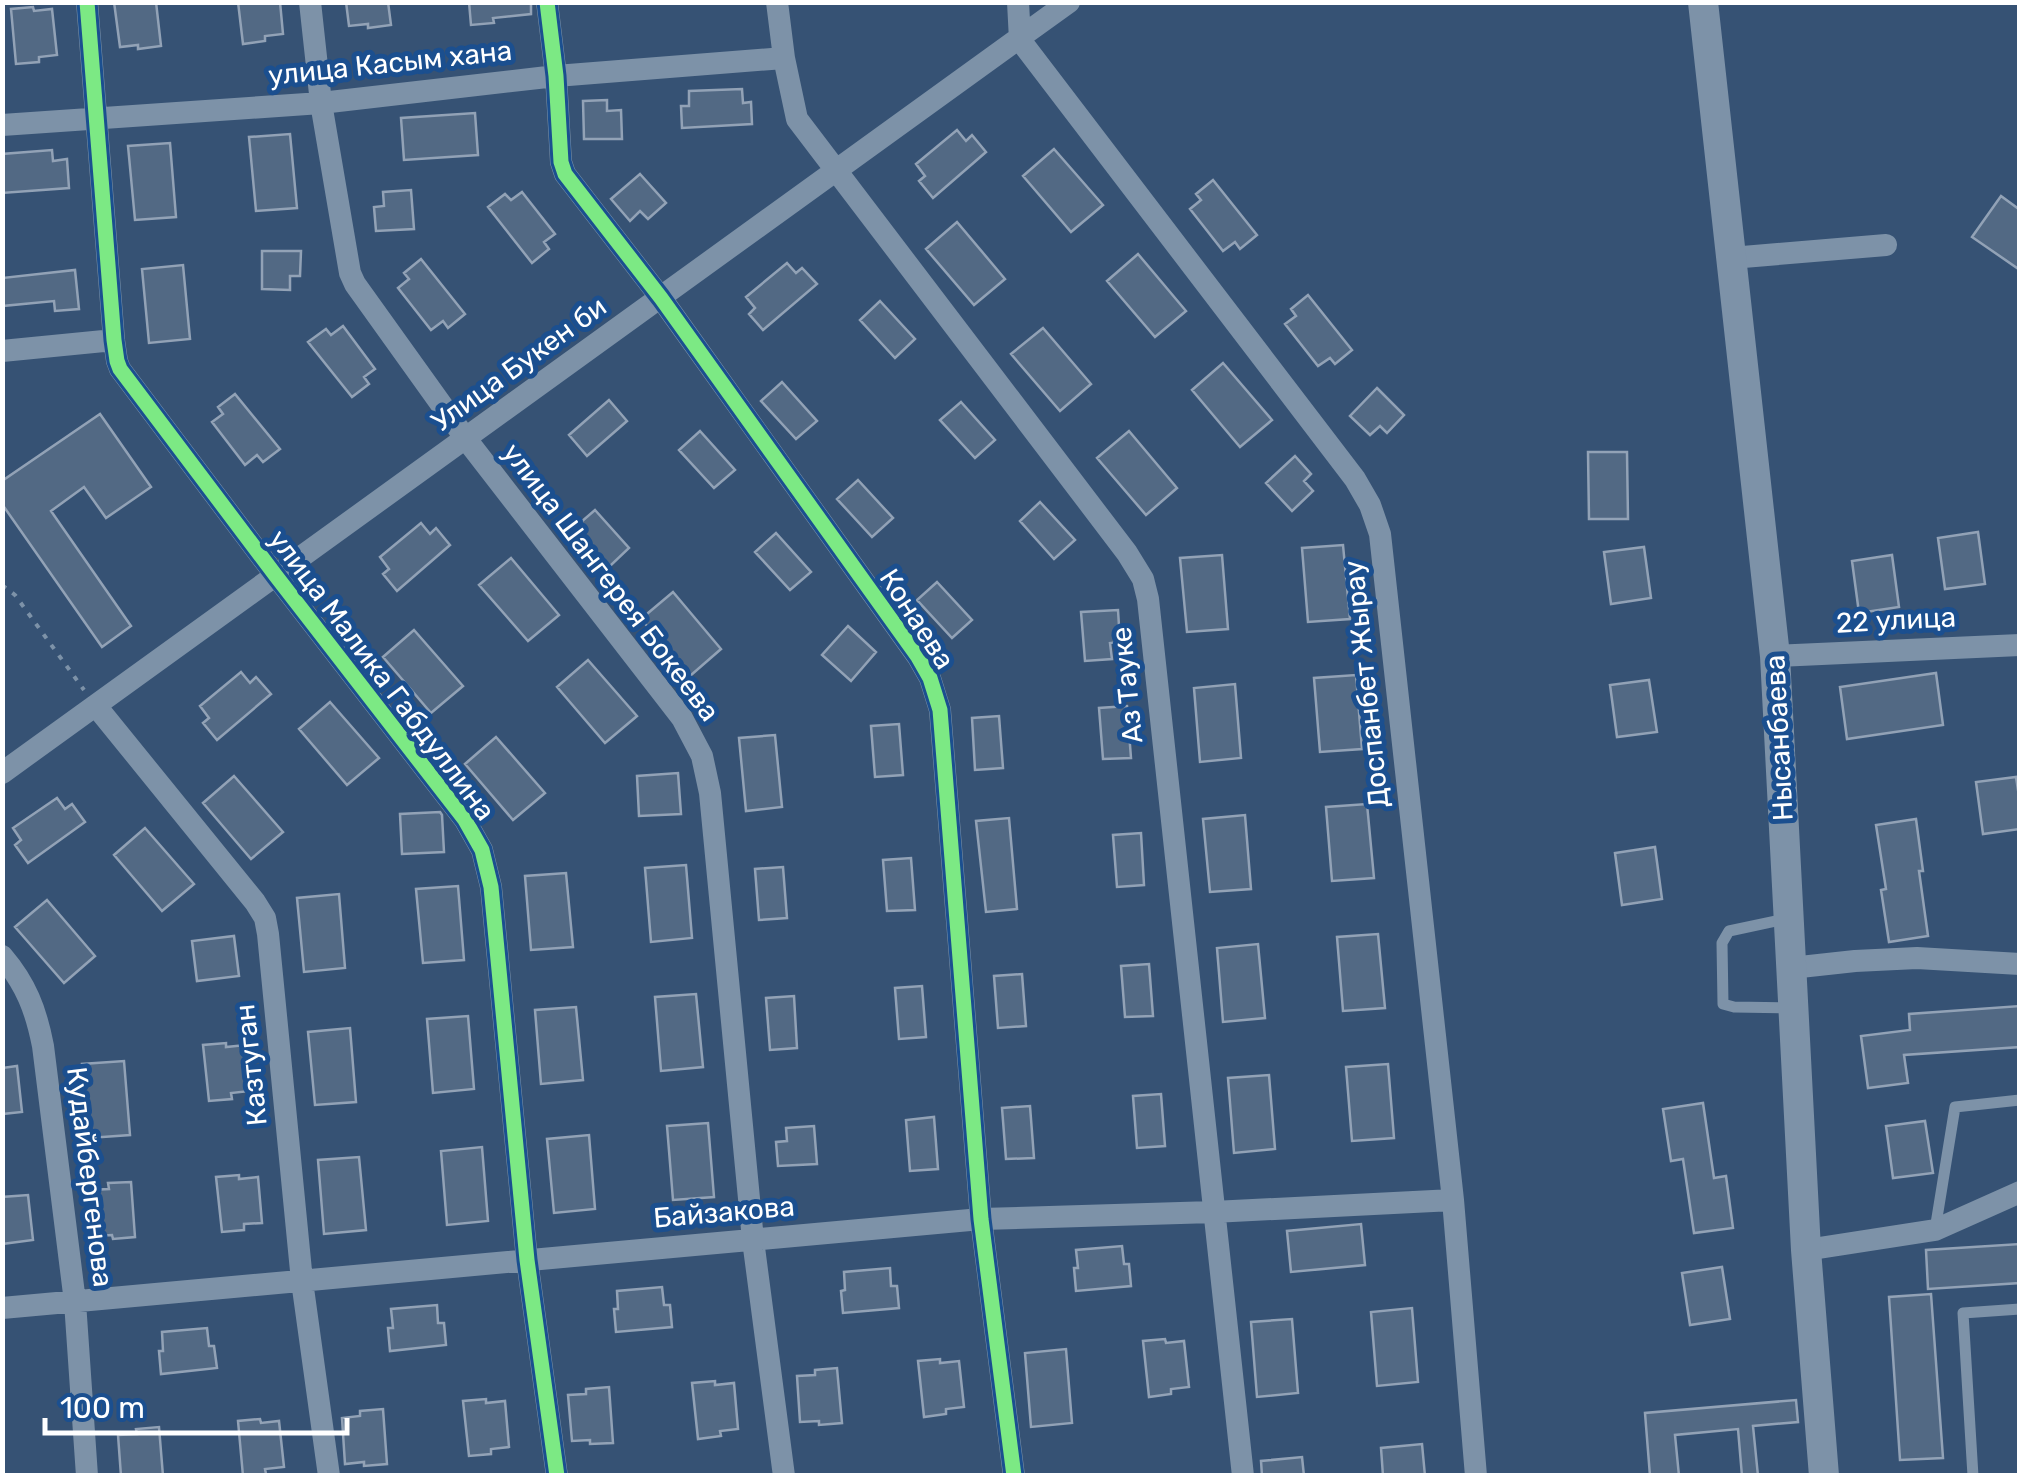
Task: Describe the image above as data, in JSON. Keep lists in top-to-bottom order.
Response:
{
  "streets": {
    "street": [
      "улица Касым хана",
      "Улица Букен би",
      "улица Шангерея Бокеева",
      "Конаева",
      "22 улица",
      "улица Малика Габдуллина",
      "Доспанбет Жырау",
      "Аз Тауке",
      "Нысанбаева",
      "Казтуган",
      "Кудайбергенова",
      "Байзакова"
    ]
  },
  "crossings": [
    ["улица Касым хана", "улица Шангерея Бокеева"],
    ["улица Касым хана", "Конаева"],
    ["улица Касым хана", "улица Малика Габдуллина"],
    ["улица Касым хана", "Аз Тауке"],
    ["Улица Букен би", "улица Шангерея Бокеева"],
    ["Улица Букен би", "Конаева"],
    ["Улица Букен би", "улица Малика Габдуллина"],
    ["Улица Букен би", "Доспанбет Жырау"],
    ["Улица Букен би", "Аз Тауке"],
    ["Улица Букен би", "Казтуган"],
    ["улица Шангерея Бокеева", "Байзакова"],
    ["Конаева", "Байзакова"],
    ["22 улица", "Нысанбаева"],
    ["улица Малика Габдуллина", "Байзакова"],
    ["Доспанбет Жырау", "Байзакова"],
    ["Аз Тауке", "Байзакова"],
    ["Казтуган", "Байзакова"],
    ["Кудайбергенова", "Байзакова"]
  ],
  "scale_bar": "100 m"
}
